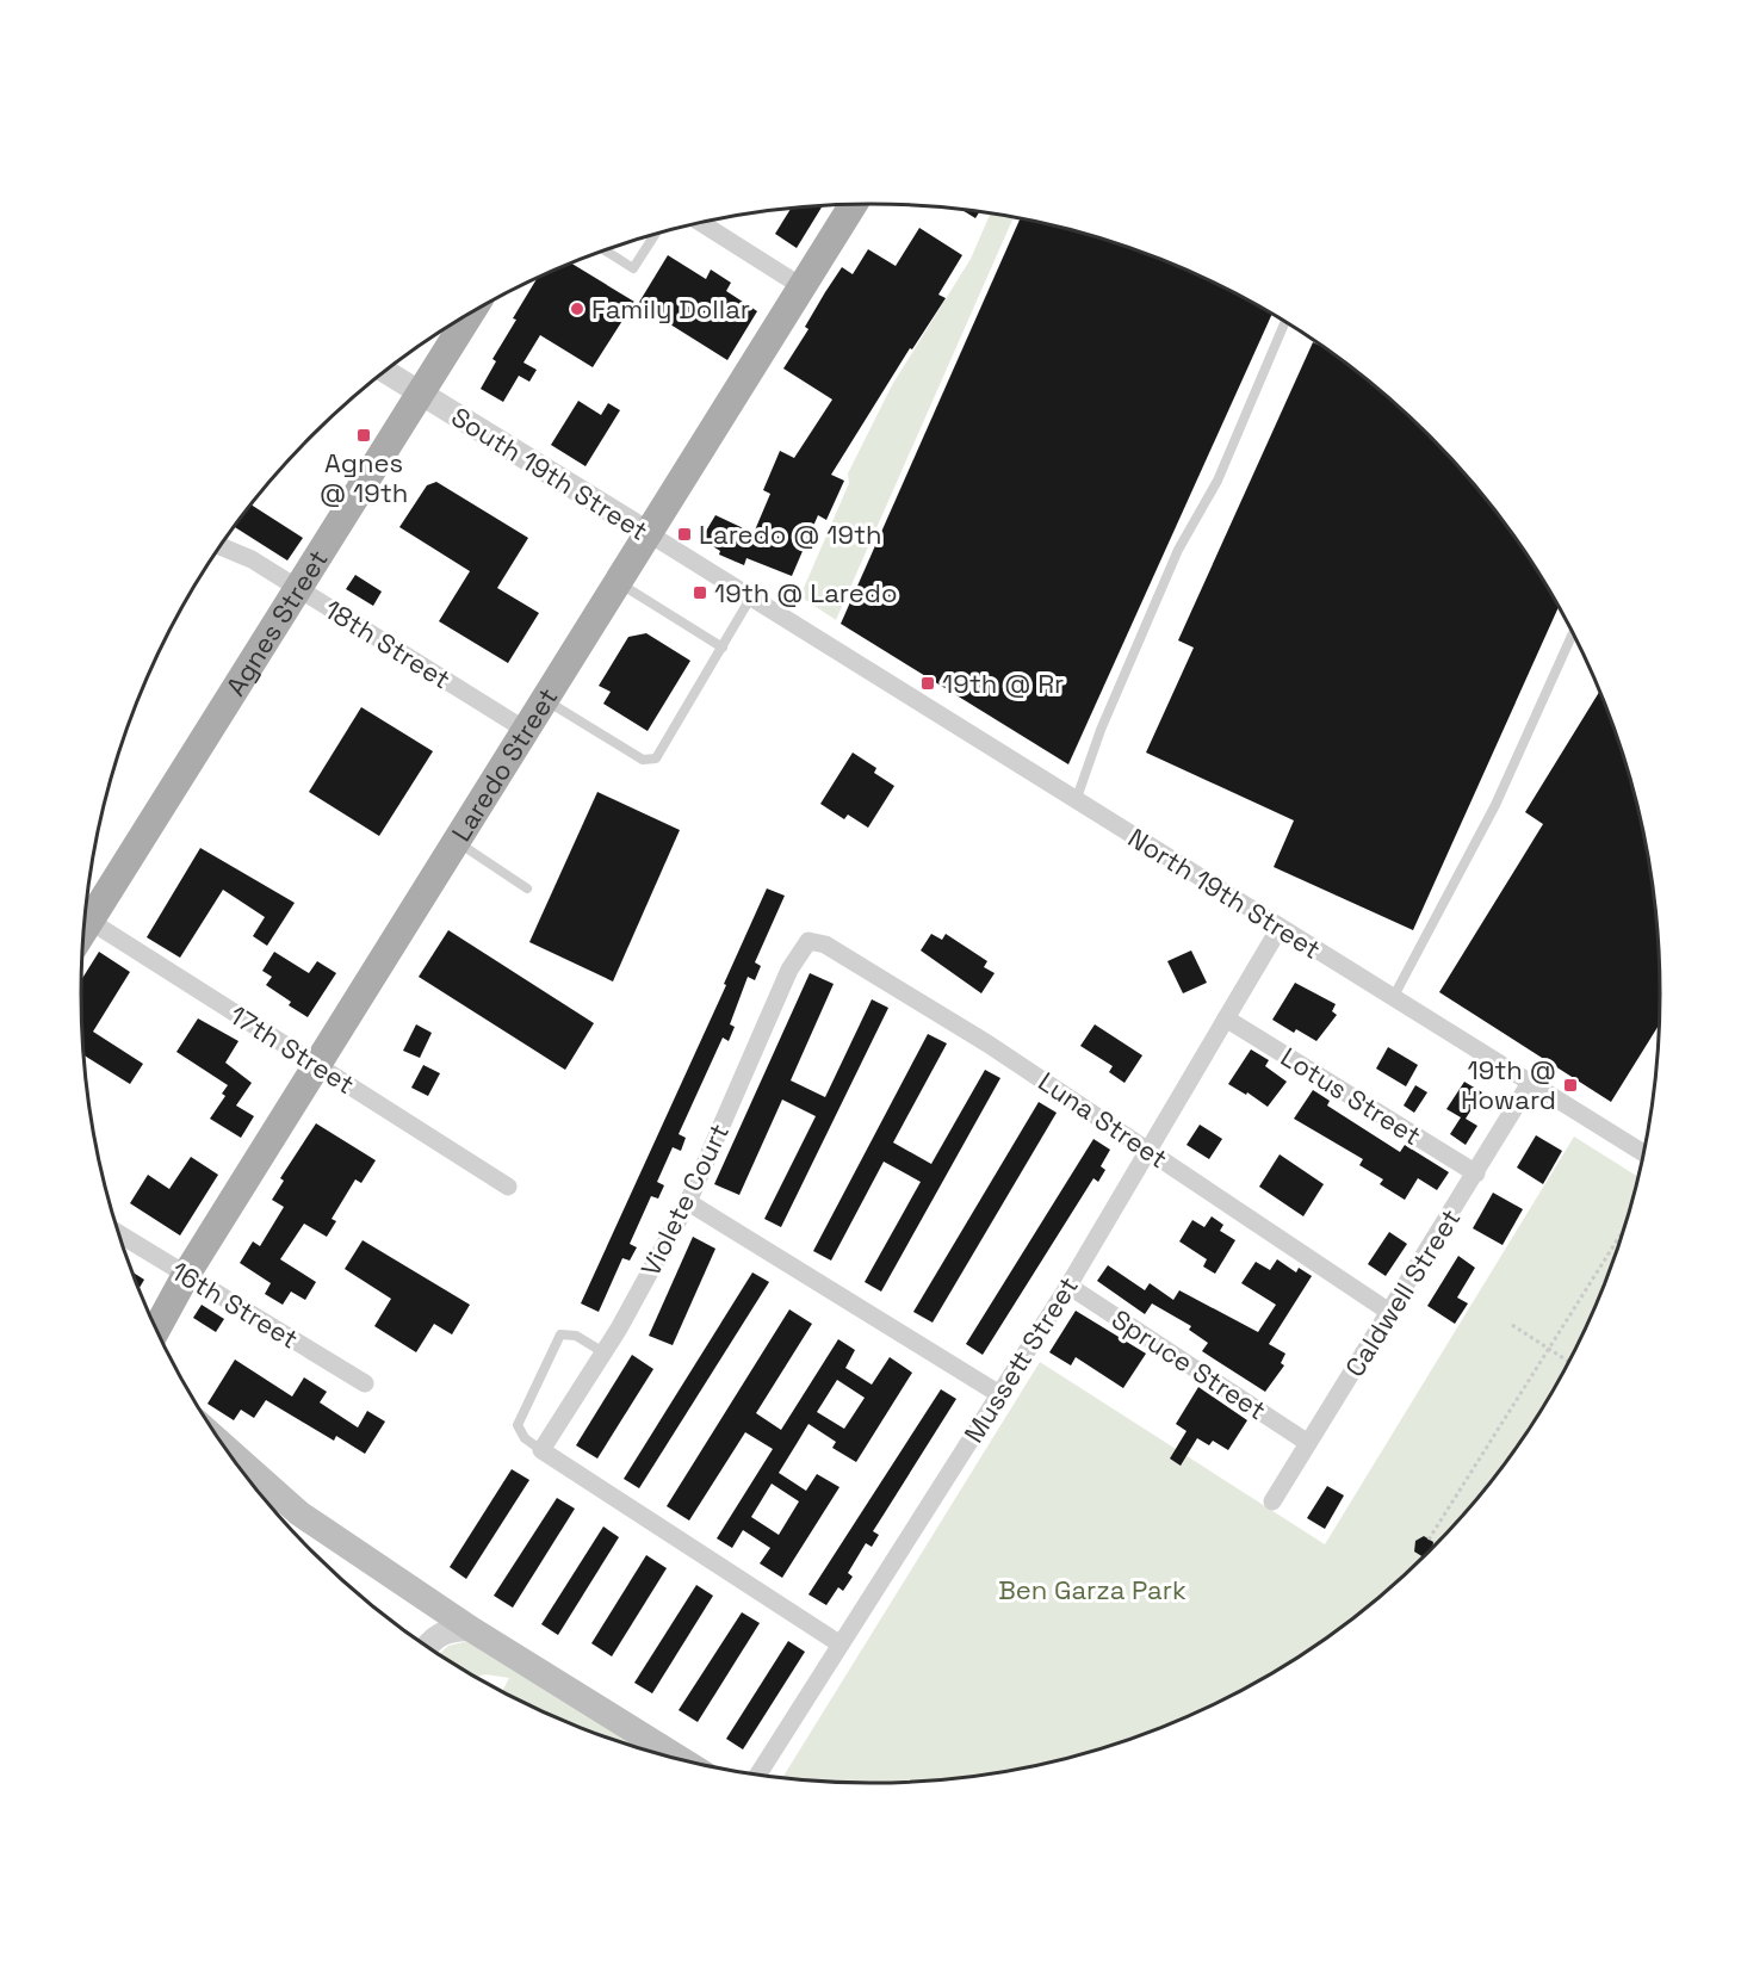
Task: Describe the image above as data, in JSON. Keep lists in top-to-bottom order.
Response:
{
  "streets": {
    "main road": ["Agnes Street", "Laredo Street"],
    "street": [
      "South 19th Street",
      "18th Street",
      "North 19th Street",
      "17th Street",
      "Lotus Street",
      "Luna Street",
      "Violete Court",
      "Caldwell Street",
      "16th Street",
      "Mussett Street",
      "Spruce Street"
    ]
  },
  "crossings": [
    ["South 19th Street", "Agnes Street"],
    ["South 19th Street", "Laredo Street"],
    ["South 19th Street", "North 19th Street"],
    ["Agnes Street", "18th Street"],
    ["18th Street", "Laredo Street"],
    ["Laredo Street", "17th Street"],
    ["Laredo Street", "16th Street"],
    ["North 19th Street", "Caldwell Street"],
    ["North 19th Street", "Mussett Street"],
    ["Lotus Street", "Caldwell Street"],
    ["Lotus Street", "Mussett Street"],
    ["Luna Street", "Violete Court"],
    ["Luna Street", "Caldwell Street"],
    ["Luna Street", "Mussett Street"],
    ["Caldwell Street", "Spruce Street"],
    ["Mussett Street", "Spruce Street"]
  ],
  "parks": ["Ben Garza Park"],
  "places": {
    "other": ["Family Dollar"],
    "transit": [
      "Agnes @ 19th",
      "Laredo @ 19th",
      "19th @ Laredo",
      "19th @ Rr",
      "19th @ Howard"
    ]
  }
}
